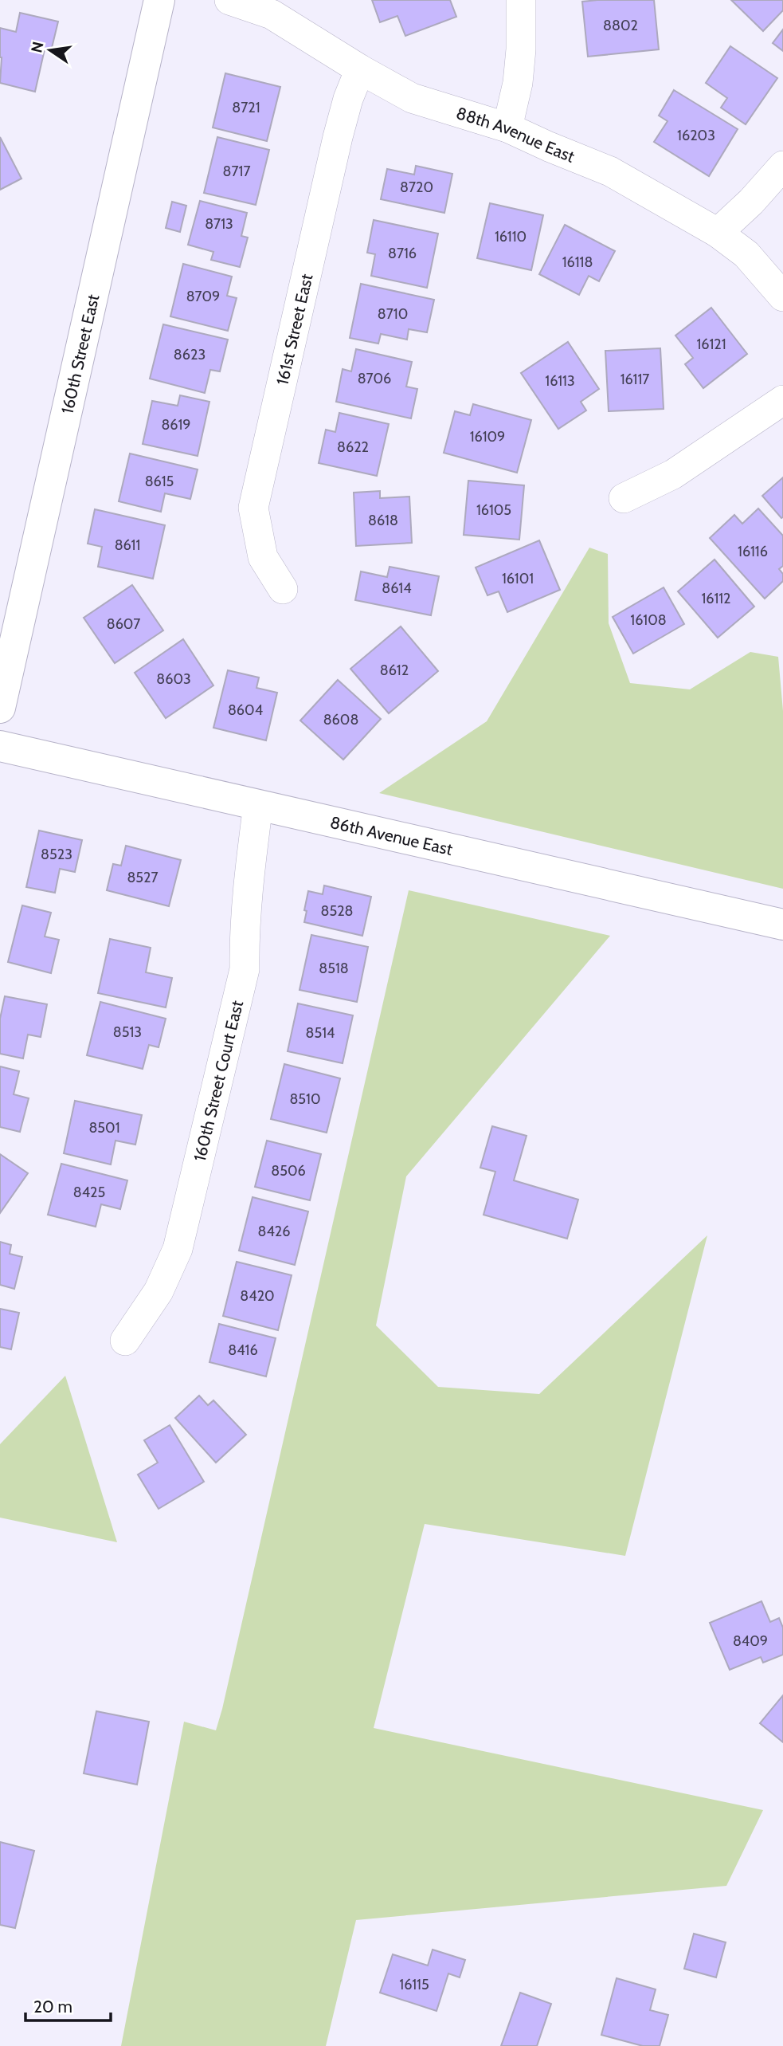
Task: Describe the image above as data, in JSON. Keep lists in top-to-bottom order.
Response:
{
  "streets": {
    "street": [
      "88th Avenue East",
      "161st Street East",
      "160th Street East",
      "86th Avenue East",
      "160th Street Court East"
    ]
  },
  "crossings": [
    ["88th Avenue East", "161st Street East"],
    ["86th Avenue East", "160th Street Court East"]
  ],
  "house_numbers": [
    "8802",
    "8721",
    "16203",
    "8717",
    "8720",
    "8713",
    "16110",
    "8716",
    "16118",
    "8709",
    "8710",
    "16121",
    "8623",
    "8706",
    "16117",
    "16113",
    "8619",
    "16109",
    "8622",
    "8615",
    "16105",
    "8618",
    "8611",
    "16116",
    "16101",
    "8614",
    "16112",
    "16108",
    "8607",
    "8612",
    "8603",
    "8604",
    "8608",
    "8523",
    "8527",
    "8528",
    "8518",
    "8513",
    "8514",
    "8510",
    "8501",
    "8506",
    "8425",
    "8426",
    "8420",
    "8416",
    "8409",
    "16115"
  ],
  "scale_bar": "20 m",
  "north": "left"
}
